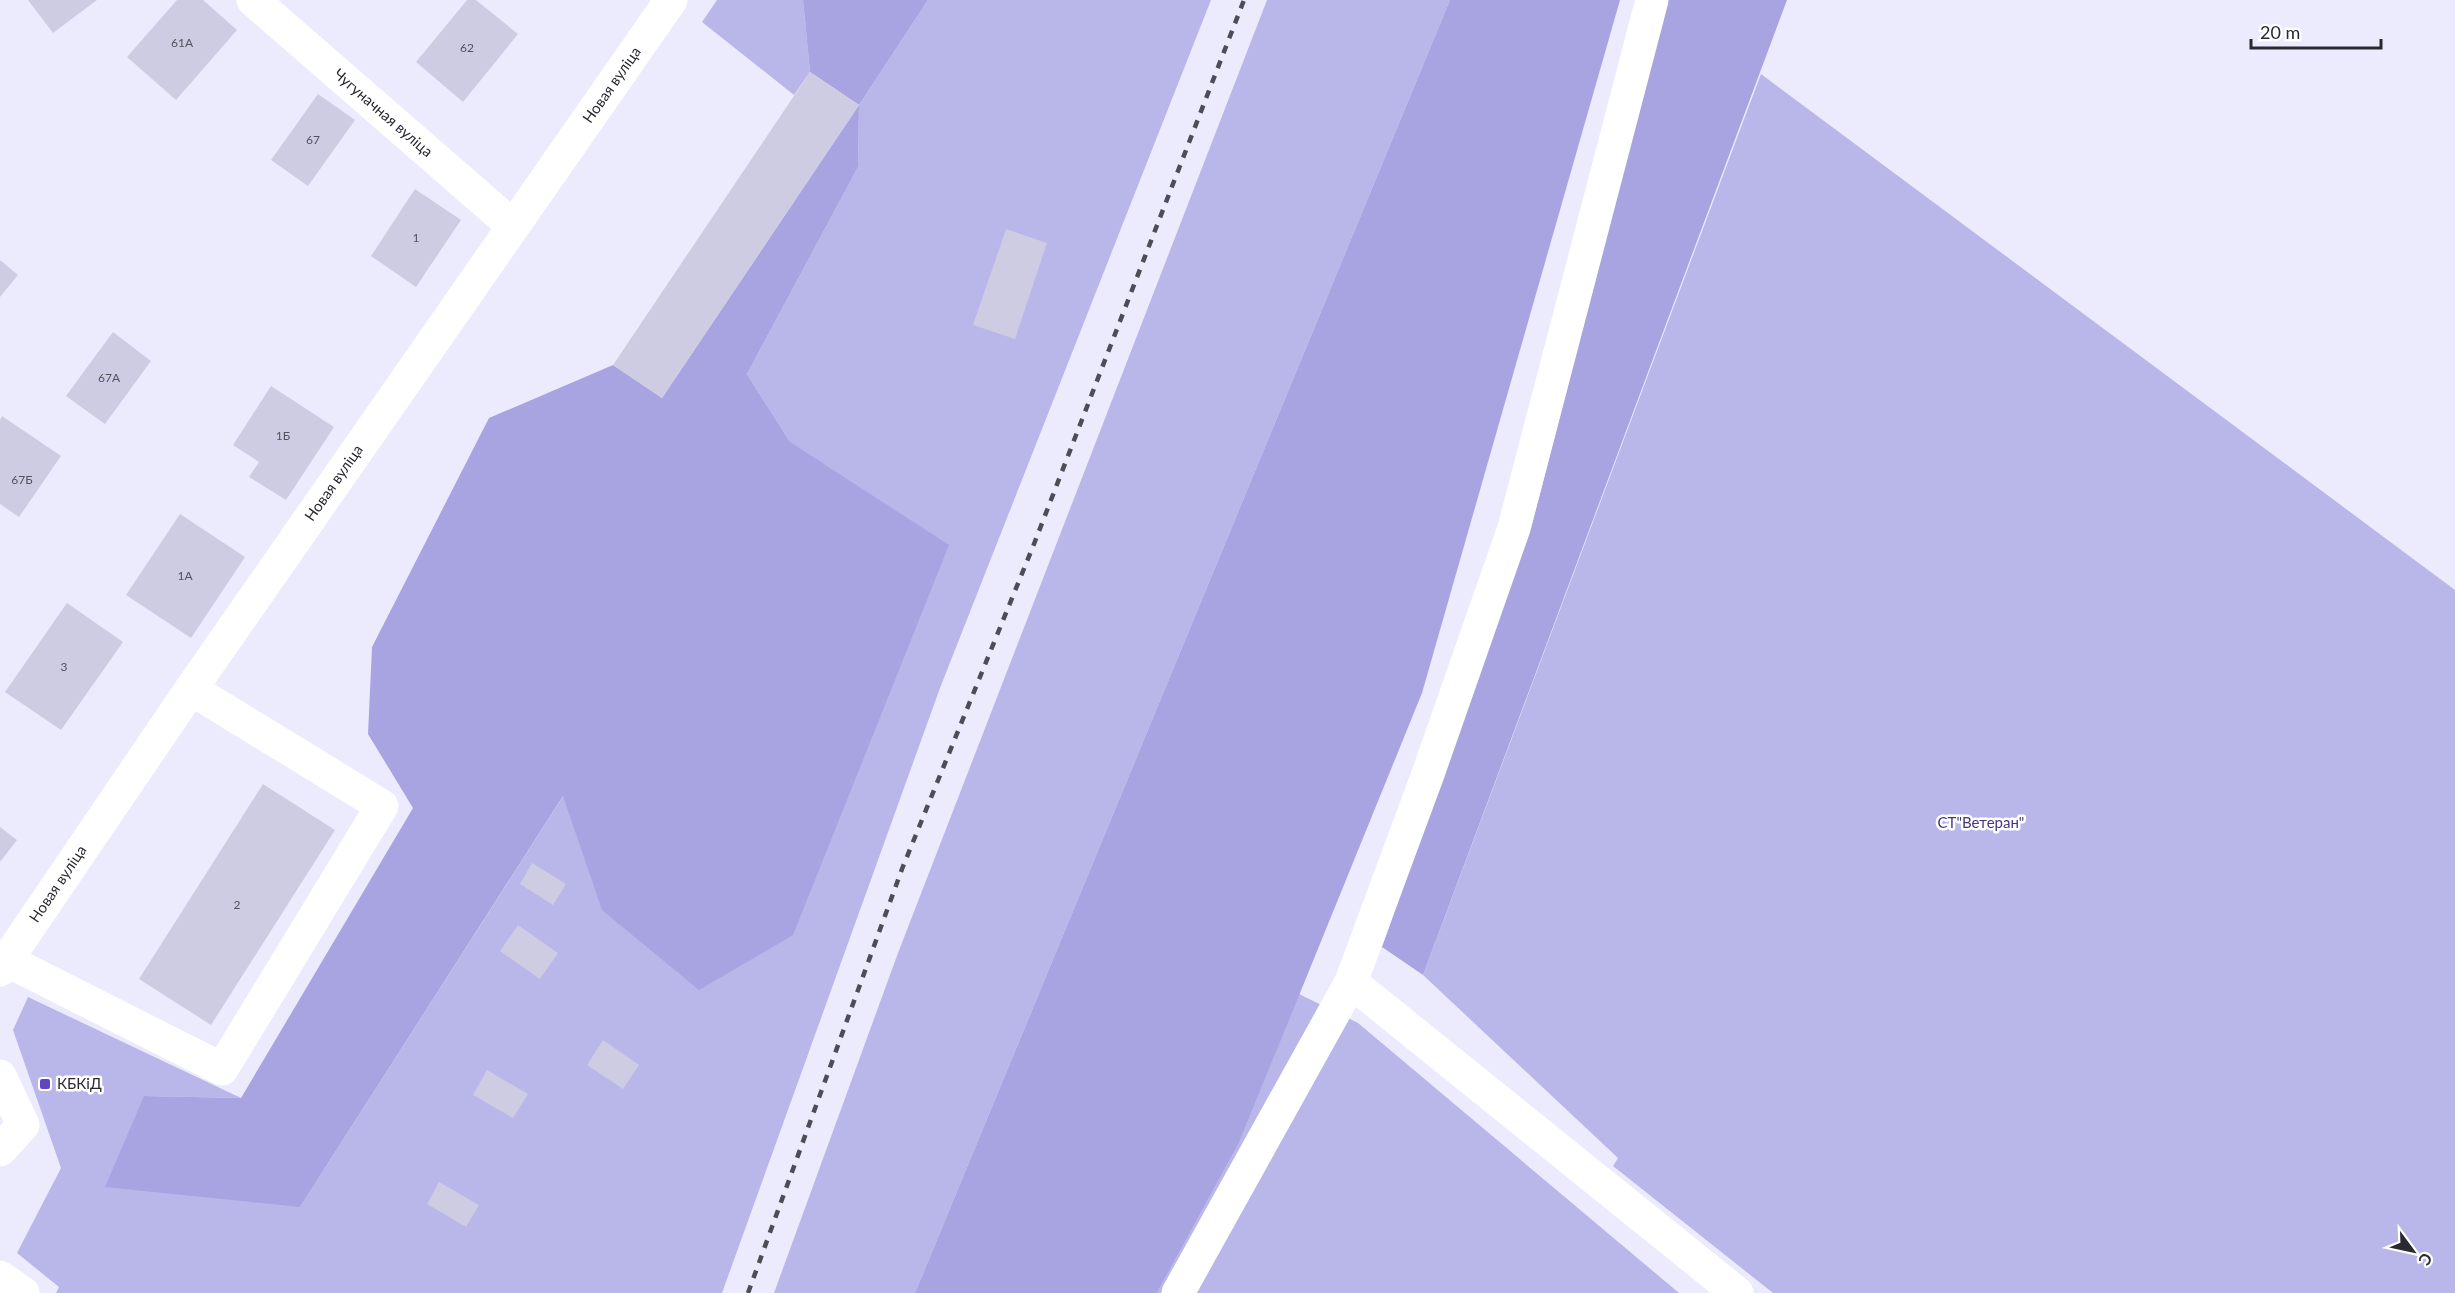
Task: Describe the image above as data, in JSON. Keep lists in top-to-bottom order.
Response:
{
  "streets": {
    "street": ["Новая вуліца", "Чугуначная вуліца"]
  },
  "crossings": [
    ["Новая вуліца", "Чугуначная вуліца"]
  ],
  "parks": ["СТ\"Ветеран\""],
  "places": {
    "transit": ["КБКіД"]
  },
  "house_numbers": [
    "61А",
    "62",
    "67",
    "1",
    "67А",
    "1Б",
    "67Б",
    "1А",
    "3",
    "2"
  ],
  "scale_bar": "20 m",
  "north": "bottom right"
}
